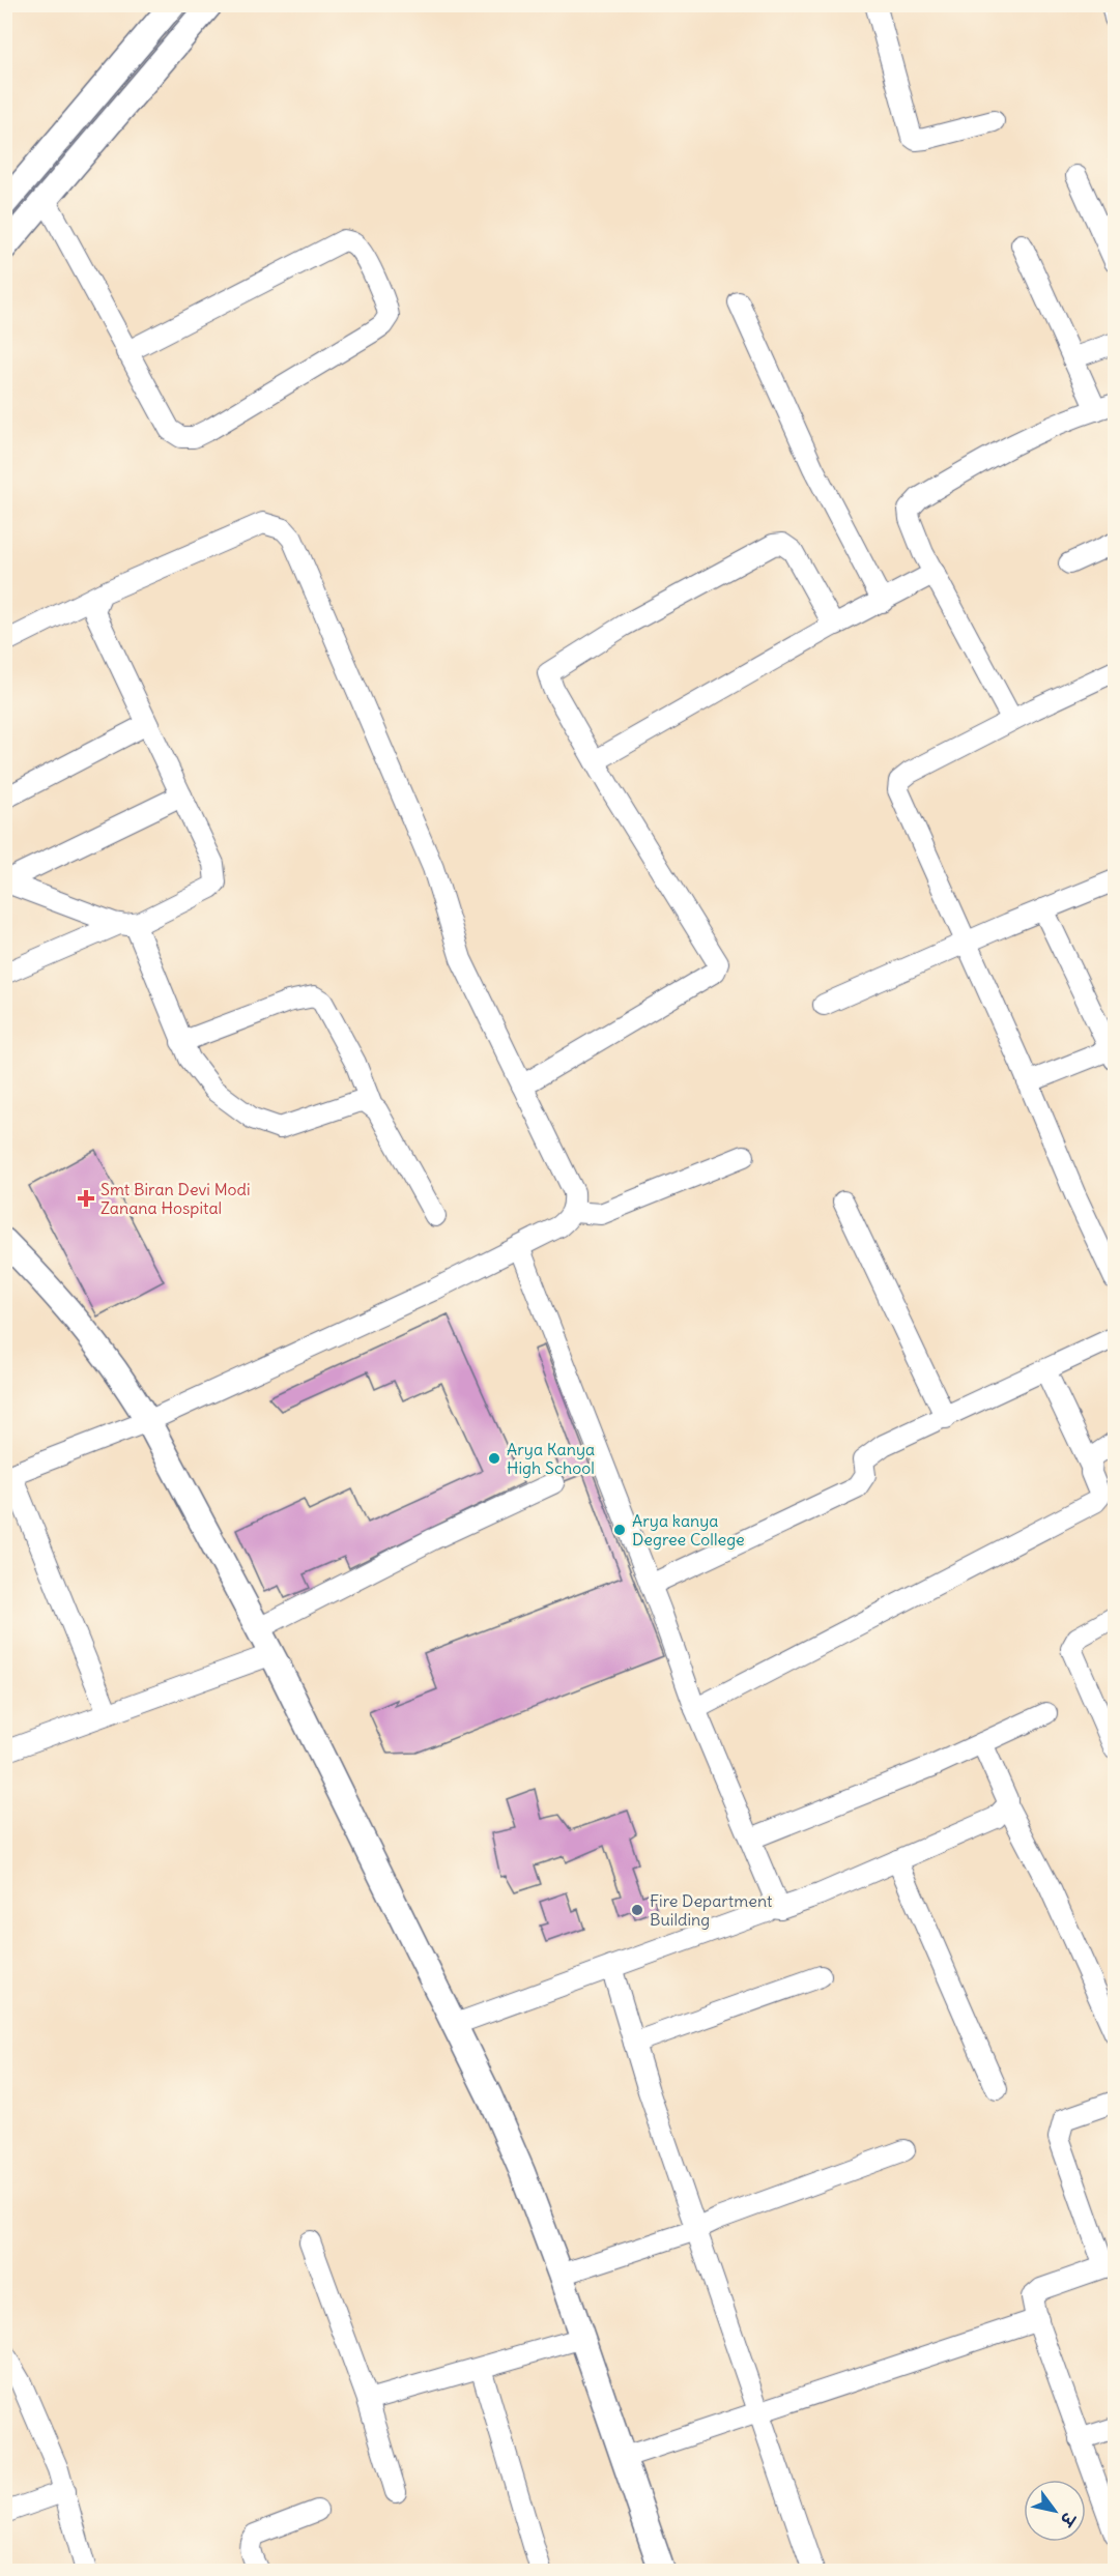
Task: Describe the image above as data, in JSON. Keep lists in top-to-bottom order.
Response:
{
  "places": {
    "health": ["Smt Biran Devi Modi Zanana Hospital"],
    "other": ["Arya Kanya High School", "Arya kanya Degree College", "Fire Department Building"]
  },
  "north": "bottom right"
}
